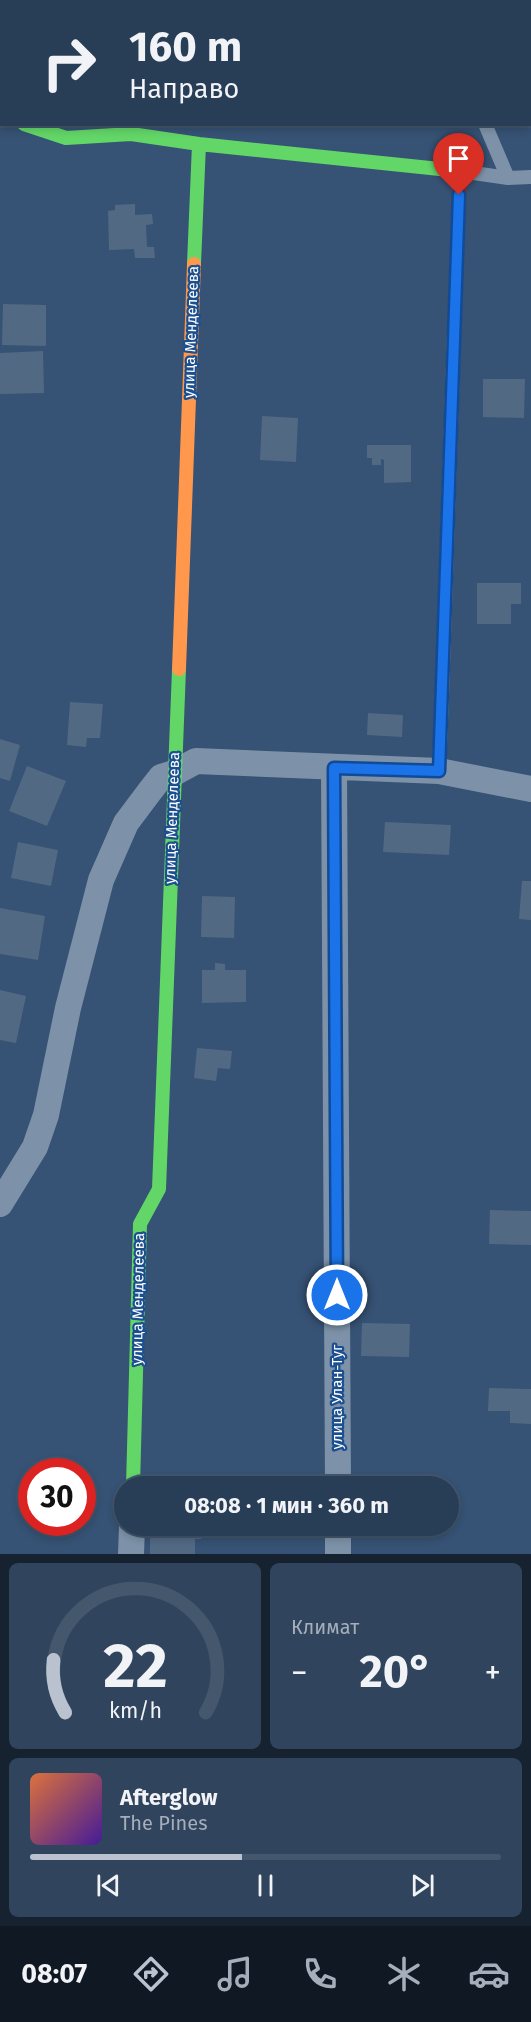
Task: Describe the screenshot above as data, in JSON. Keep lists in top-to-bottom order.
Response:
{
  "streets": {
    "street": ["улица Менделеева", "улица Улан-Туг"]
  },
  "page": {
    "turn": ["160 m", "Направо"],
    "limit": "30",
    "trip": "08:08 · 1 мин · 360 m",
    "tile": "Климат",
    "heat": ["−", "20°", "+"],
    "song": ["Afterglow", "The Pines"],
    "tabs": "08:07",
    "gauge": ["22", "km/h"]
  }
}
